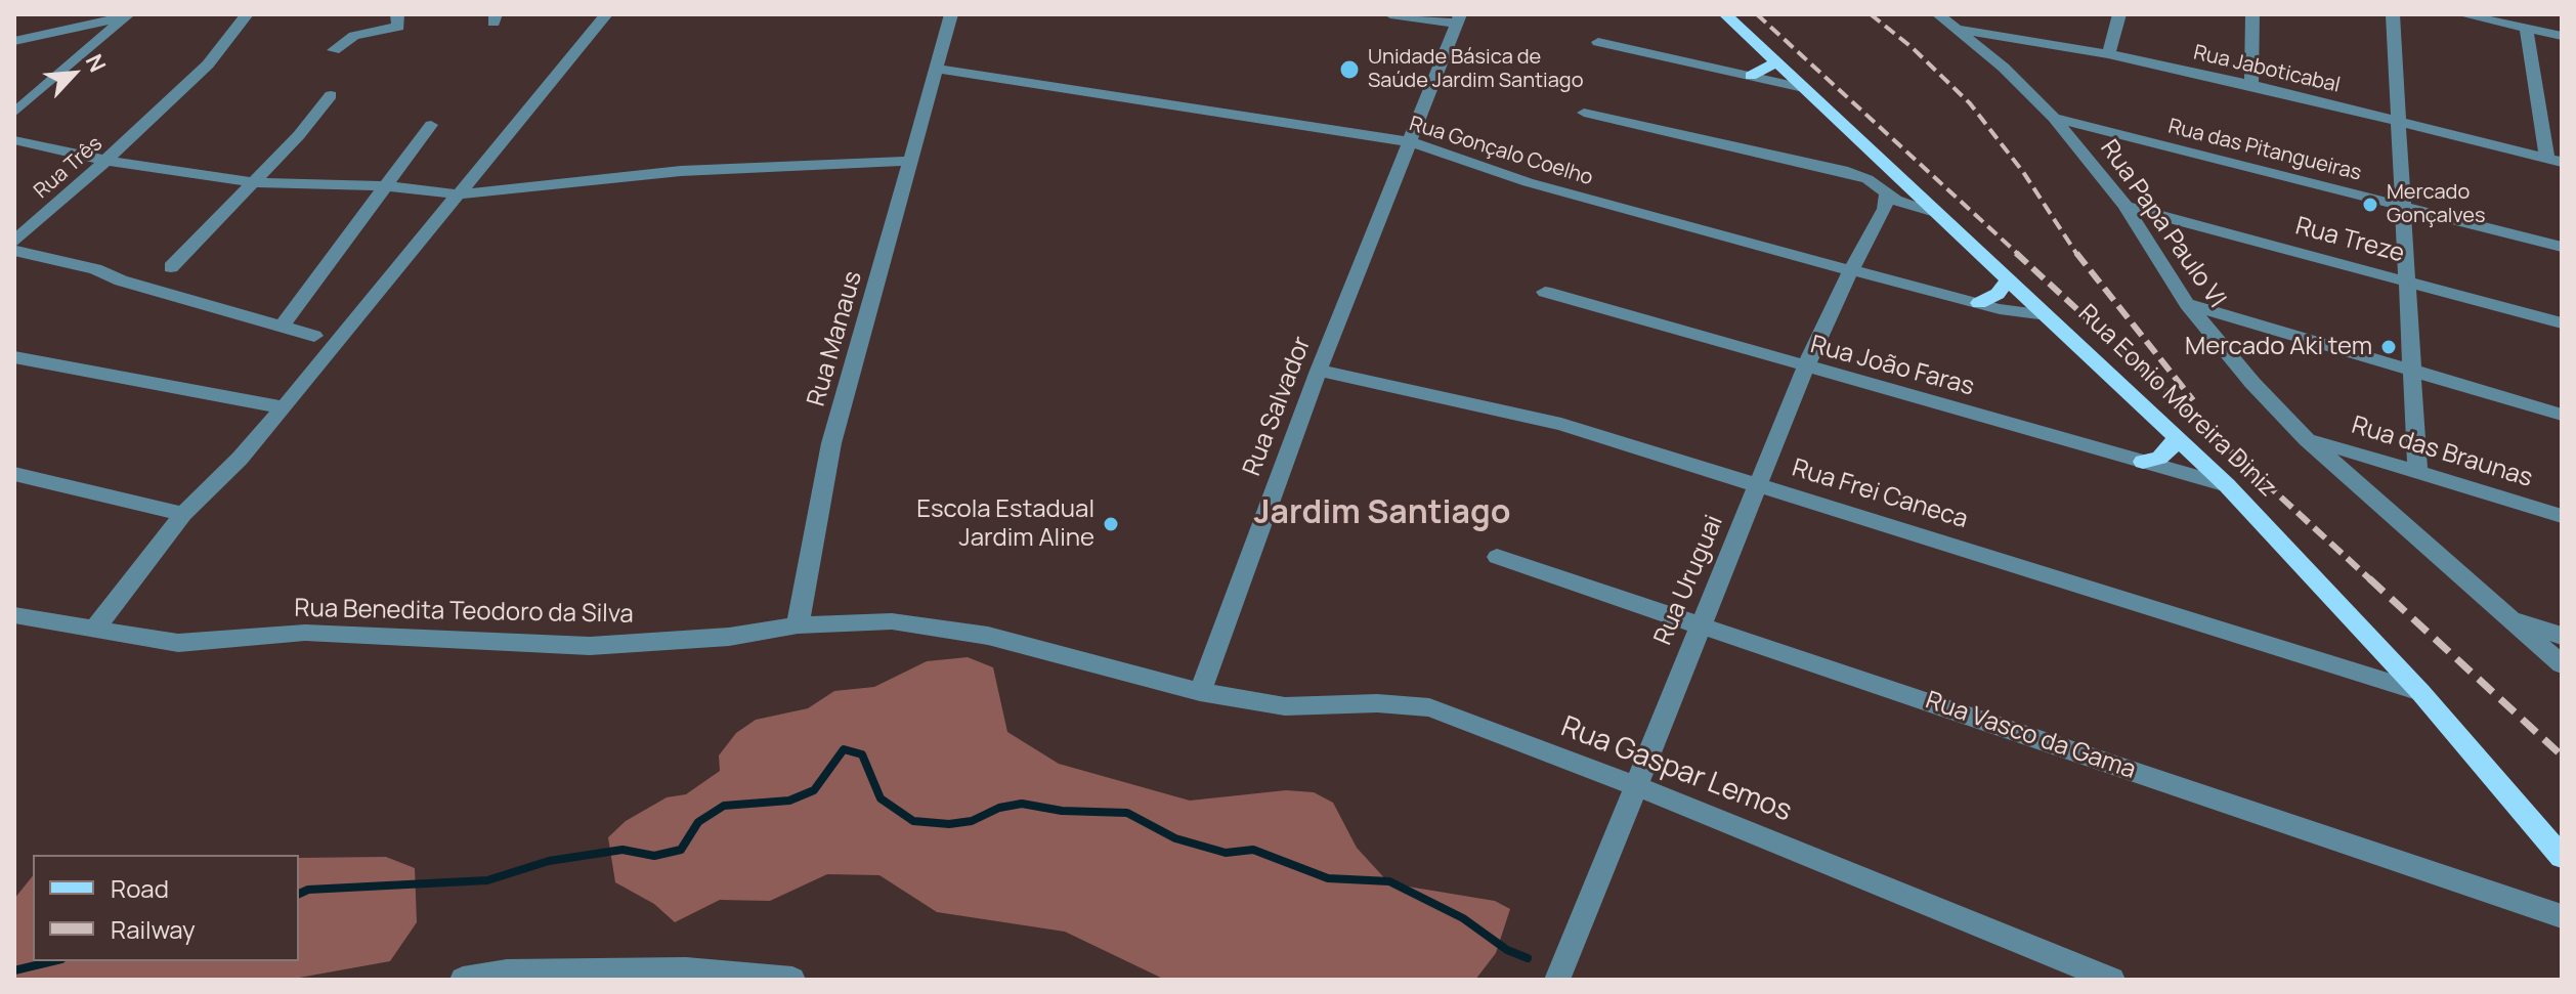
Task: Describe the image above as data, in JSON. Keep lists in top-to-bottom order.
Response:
{
  "streets": {
    "main road": ["Rua Eonio Moreira Diniz"],
    "street": [
      "Rua Jaboticabal",
      "Rua das Pitangueiras",
      "Rua Gonçalo Coelho",
      "Rua Três",
      "Rua Papa Paulo VI",
      "Rua Treze",
      "Rua Manaus",
      "Rua João Faras",
      "Rua Salvador",
      "Rua das Braunas",
      "Rua Frei Caneca",
      "Rua Uruguai",
      "Rua Benedita Teodoro da Silva",
      "Rua Vasco da Gama",
      "Rua Gaspar Lemos"
    ]
  },
  "crossings": [
    ["Rua Jaboticabal", "Rua Papa Paulo VI"],
    ["Rua das Pitangueiras", "Rua Papa Paulo VI"],
    ["Rua Gonçalo Coelho", "Rua Manaus"],
    ["Rua Gonçalo Coelho", "Rua Eonio Moreira Diniz"],
    ["Rua Gonçalo Coelho", "Rua Salvador"],
    ["Rua Gonçalo Coelho", "Rua Uruguai"],
    ["Rua Papa Paulo VI", "Rua Treze"],
    ["Rua Papa Paulo VI", "Rua das Braunas"],
    ["Rua Manaus", "Rua Benedita Teodoro da Silva"],
    ["Rua João Faras", "Rua Eonio Moreira Diniz"],
    ["Rua João Faras", "Rua Uruguai"],
    ["Rua Eonio Moreira Diniz", "Rua Frei Caneca"],
    ["Rua Salvador", "Rua Frei Caneca"],
    ["Rua Salvador", "Rua Benedita Teodoro da Silva"],
    ["Rua Salvador", "Rua Gaspar Lemos"],
    ["Rua Frei Caneca", "Rua Uruguai"],
    ["Rua Uruguai", "Rua Vasco da Gama"],
    ["Rua Uruguai", "Rua Gaspar Lemos"],
    ["Rua Benedita Teodoro da Silva", "Rua Gaspar Lemos"]
  ],
  "districts": ["Jardim Santiago"],
  "places": [
    "Unidade Básica de Saúde Jardim Santiago",
    "Mercado Gonçalves",
    "Mercado Aki tem",
    "Escola Estadual Jardim Aline"
  ],
  "legend": ["Road", "Railway"],
  "north": "top right"
}
